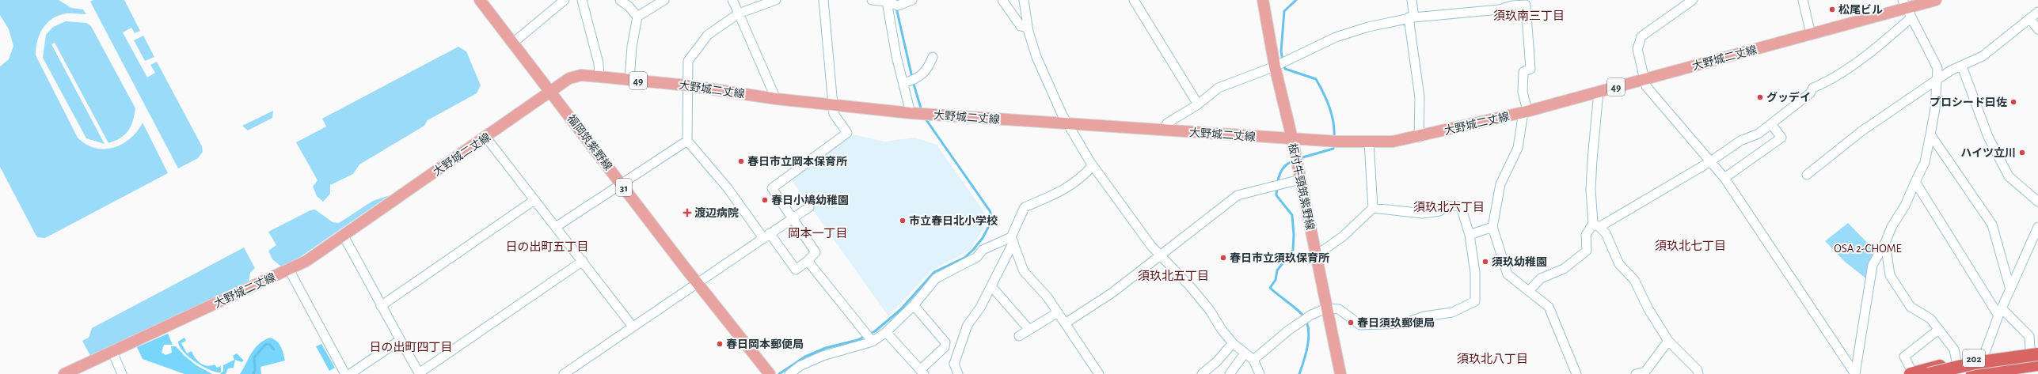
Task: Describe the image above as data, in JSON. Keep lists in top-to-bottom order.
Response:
{
  "streets": {
    "highway": ["202"],
    "main road": [
      "大野城二丈線",
      "49",
      "福岡筑紫野線",
      "板付牛頸筑紫野線",
      "31"
    ]
  },
  "crossings": [
    ["大野城二丈線", "福岡筑紫野線"],
    ["大野城二丈線", "板付牛頸筑紫野線"]
  ],
  "districts": [
    "須玖南三丁目",
    "須玖北六丁目",
    "岡本一丁目",
    "須玖北七丁目",
    "日の出町五丁目",
    "OSA 2-CHOME",
    "須玖北五丁目",
    "日の出町四丁目",
    "須玖北八丁目"
  ],
  "places": {
    "other": [
      "松尾ビル",
      "グッデイ",
      "プロシード曰佐",
      "ハイツ立川",
      "春日市立岡本保育所",
      "春日小鳩幼稚園",
      "市立春日北小学校",
      "春日市立須玖保育所",
      "須玖幼稚園",
      "春日須玖郵便局",
      "春日岡本郵便局"
    ],
    "health": ["渡辺病院"]
  }
}
